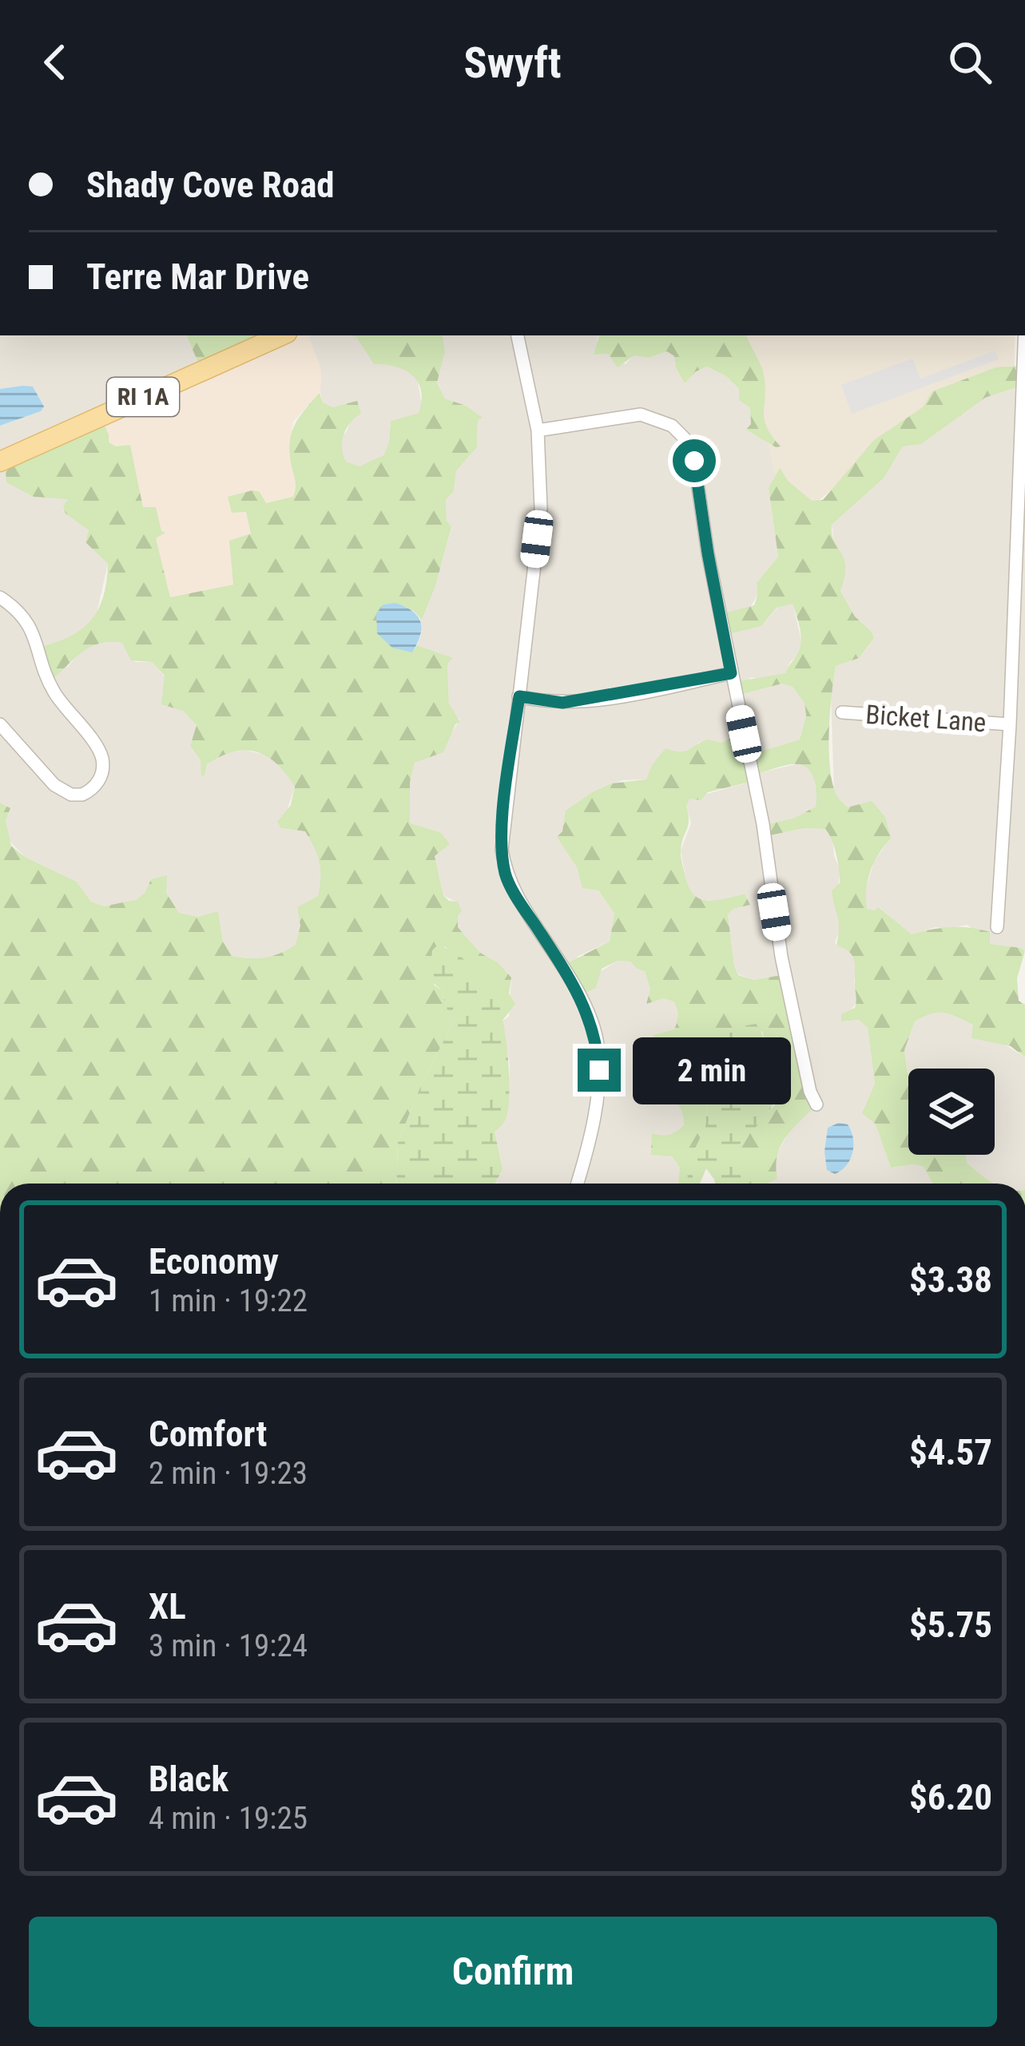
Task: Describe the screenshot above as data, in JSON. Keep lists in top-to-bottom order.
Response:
{
  "streets": {
    "main road": ["RI 1A"],
    "street": ["Bicket Lane"]
  },
  "page": {
    "header": "Swyft",
    "banner": ["Shady Cove Road", "Terre Mar Drive"],
    "bubble": "2 min",
    "list": [
      {
        "name": "Economy",
        "note": "1 min · 19:22",
        "value": "$3.38"
      },
      {
        "name": "Comfort",
        "note": "2 min · 19:23",
        "value": "$4.57"
      },
      {
        "name": "XL",
        "note": "3 min · 19:24",
        "value": "$5.75"
      },
      {
        "name": "Black",
        "note": "4 min · 19:25",
        "value": "$6.20"
      }
    ],
    "buttons": "Confirm"
  }
}
